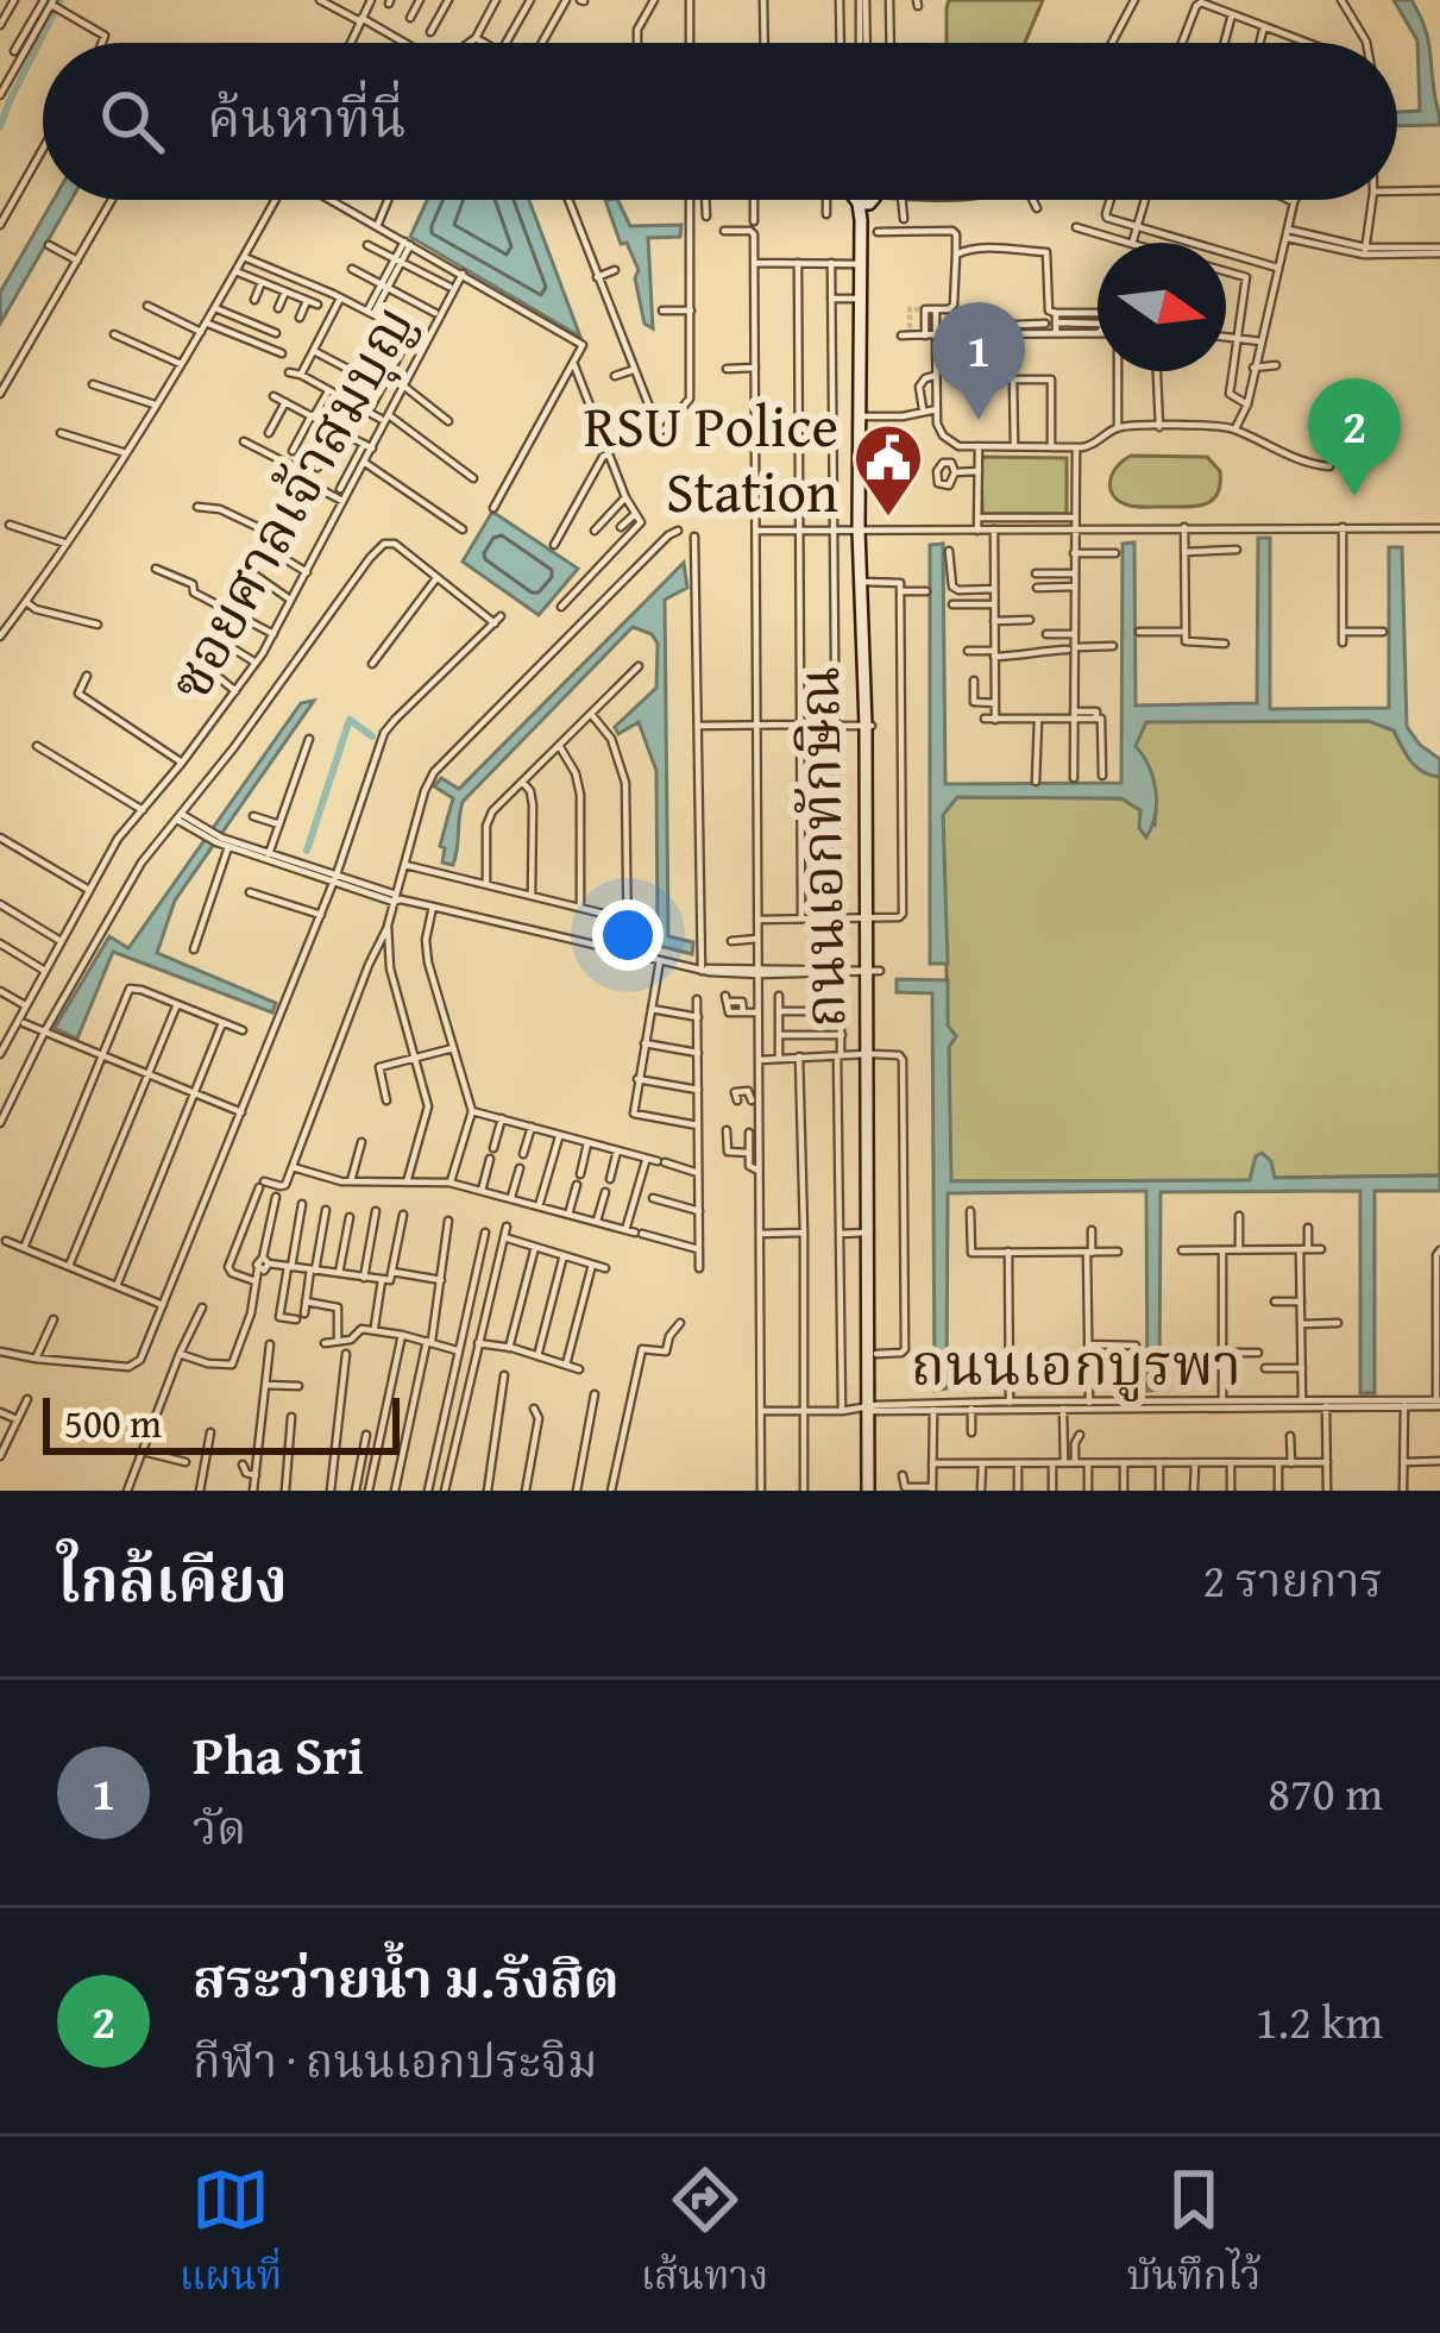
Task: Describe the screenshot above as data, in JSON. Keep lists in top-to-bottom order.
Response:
{
  "streets": {
    "street": ["ซอยศาลเจ้าสมบุญ", "ถนนเอกทักษิณ", "ถนนเอกบูรพา"]
  },
  "crossings": [
    ["ถนนเอกทักษิณ", "ถนนเอกบูรพา"]
  ],
  "places": {
    "public building": ["RSU Police Station"]
  },
  "scale_bar": "500 m",
  "north": "right",
  "page": {
    "search": "ค้นหาที่นี่",
    "pins": ["1", "2"],
    "scale": "500 m",
    "heading": ["ใกล้เคียง", "2 รายการ"],
    "list": [
      {
        "mark": "1",
        "name": "Pha Sri",
        "note": "วัด",
        "value": "870 m"
      },
      {
        "mark": "2",
        "name": "สระว่ายน้ำ ม.รังสิต",
        "note": "กีฬา · ถนนเอกประจิม",
        "value": "1.2 km"
      }
    ],
    "nav": ["แผนที่", "เส้นทาง", "บันทึกไว้"]
  }
}
